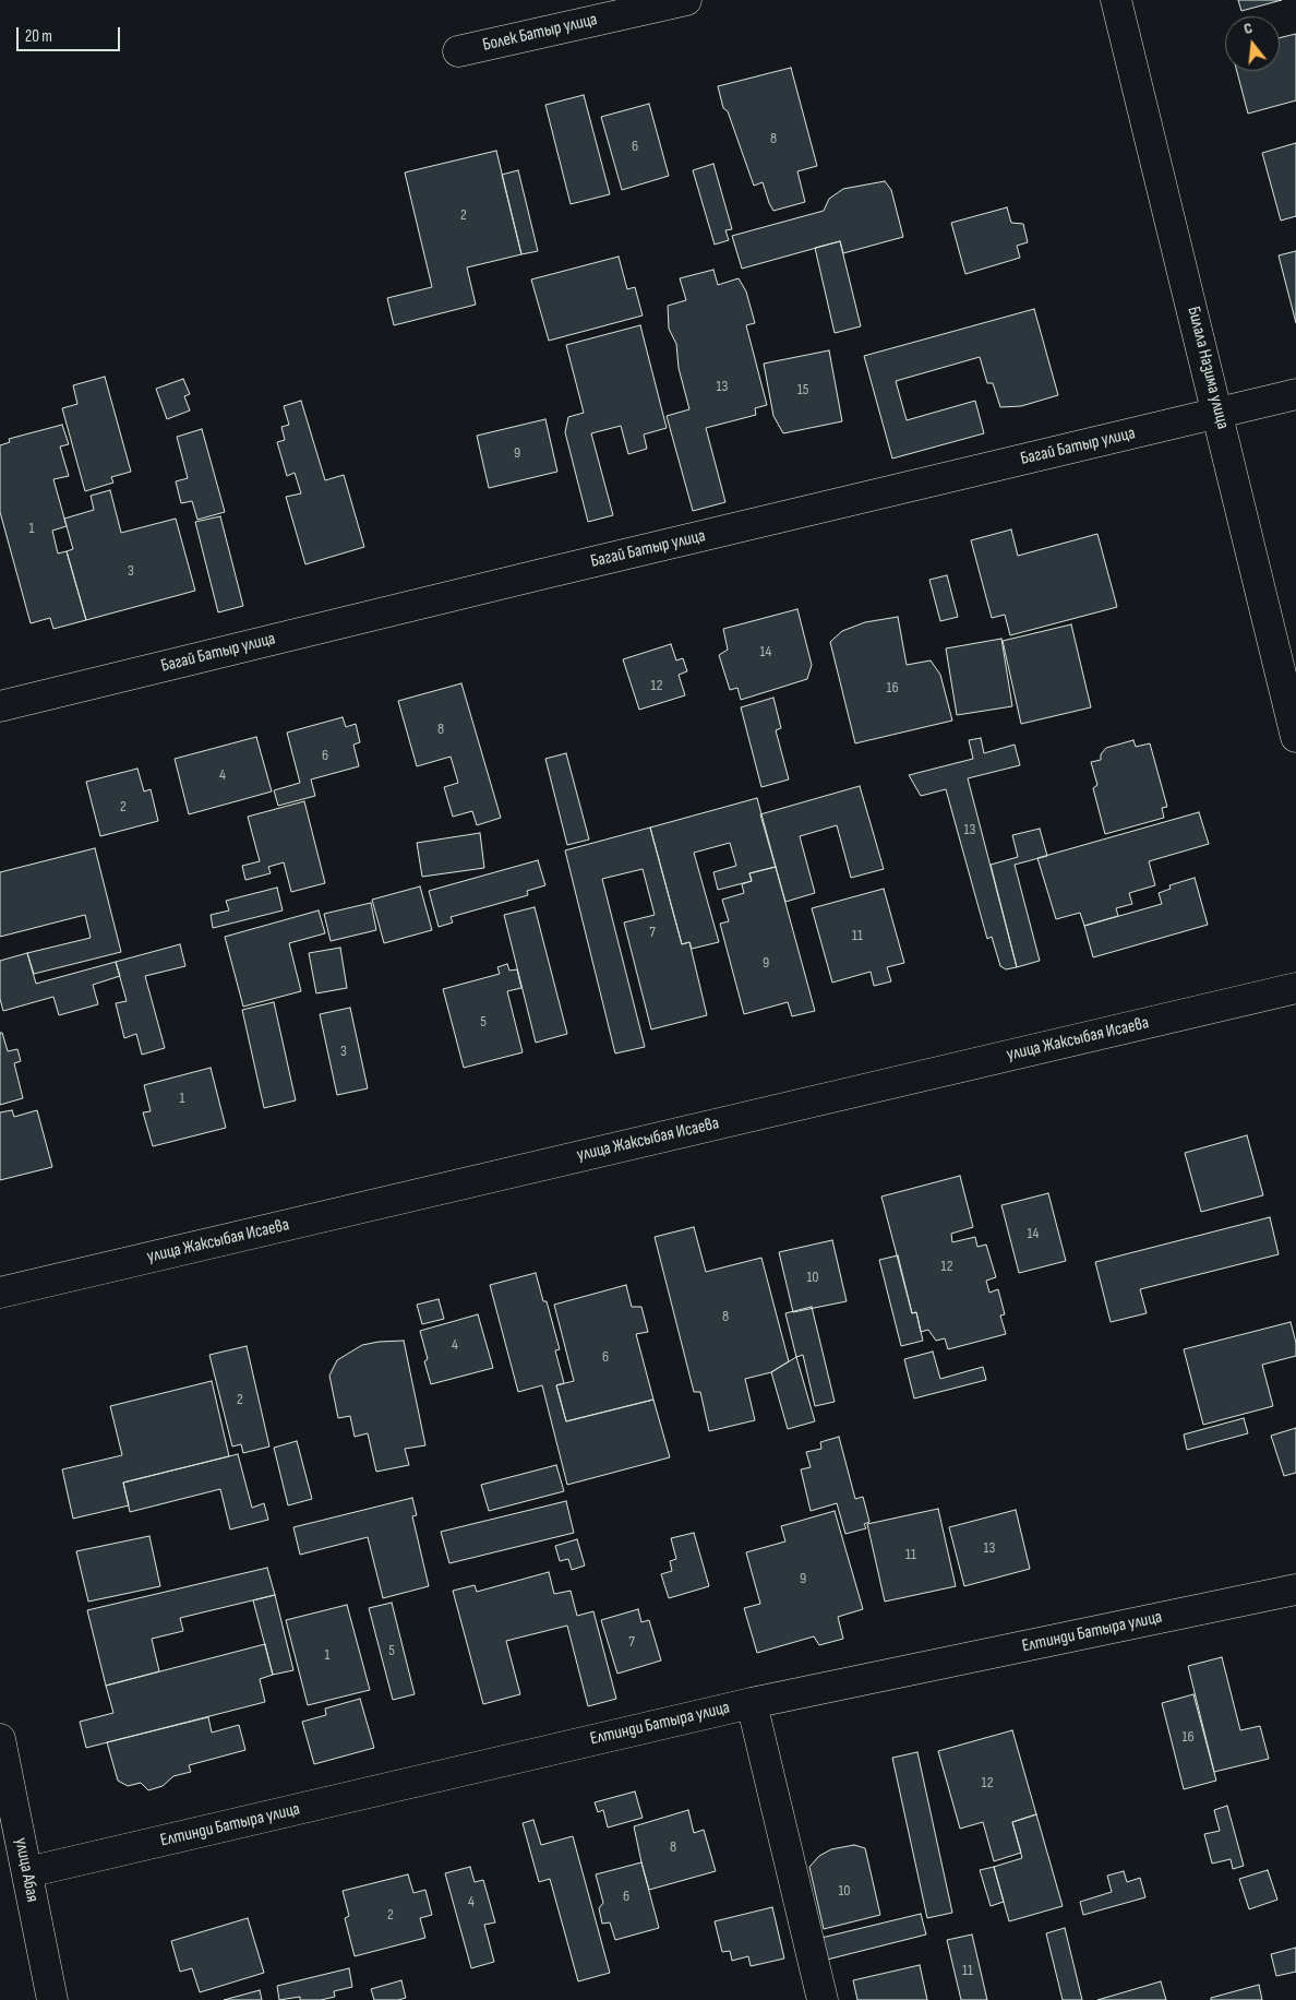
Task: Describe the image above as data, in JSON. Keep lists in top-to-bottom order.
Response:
{
  "streets": {
    "street": [
      "Болек Батыр улица",
      "Билала Назима улица",
      "Багай Батыр улица",
      "улица Жаксыбая Исаева",
      "Елтинди Батыра улица",
      "улица Абая"
    ]
  },
  "crossings": [
    ["Билала Назима улица", "Багай Батыр улица"],
    ["Елтинди Батыра улица", "улица Абая"]
  ],
  "house_numbers": [
    "8",
    "6",
    "2",
    "13",
    "15",
    "9",
    "1",
    "3",
    "14",
    "12",
    "16",
    "8",
    "6",
    "4",
    "2",
    "13",
    "7",
    "11",
    "9",
    "5",
    "3",
    "1",
    "14",
    "12",
    "10",
    "8",
    "4",
    "6",
    "2",
    "13",
    "11",
    "9",
    "7",
    "5",
    "1",
    "16",
    "12",
    "8",
    "10",
    "6",
    "4",
    "2",
    "11"
  ],
  "scale_bar": "20 m",
  "north": "top"
}
